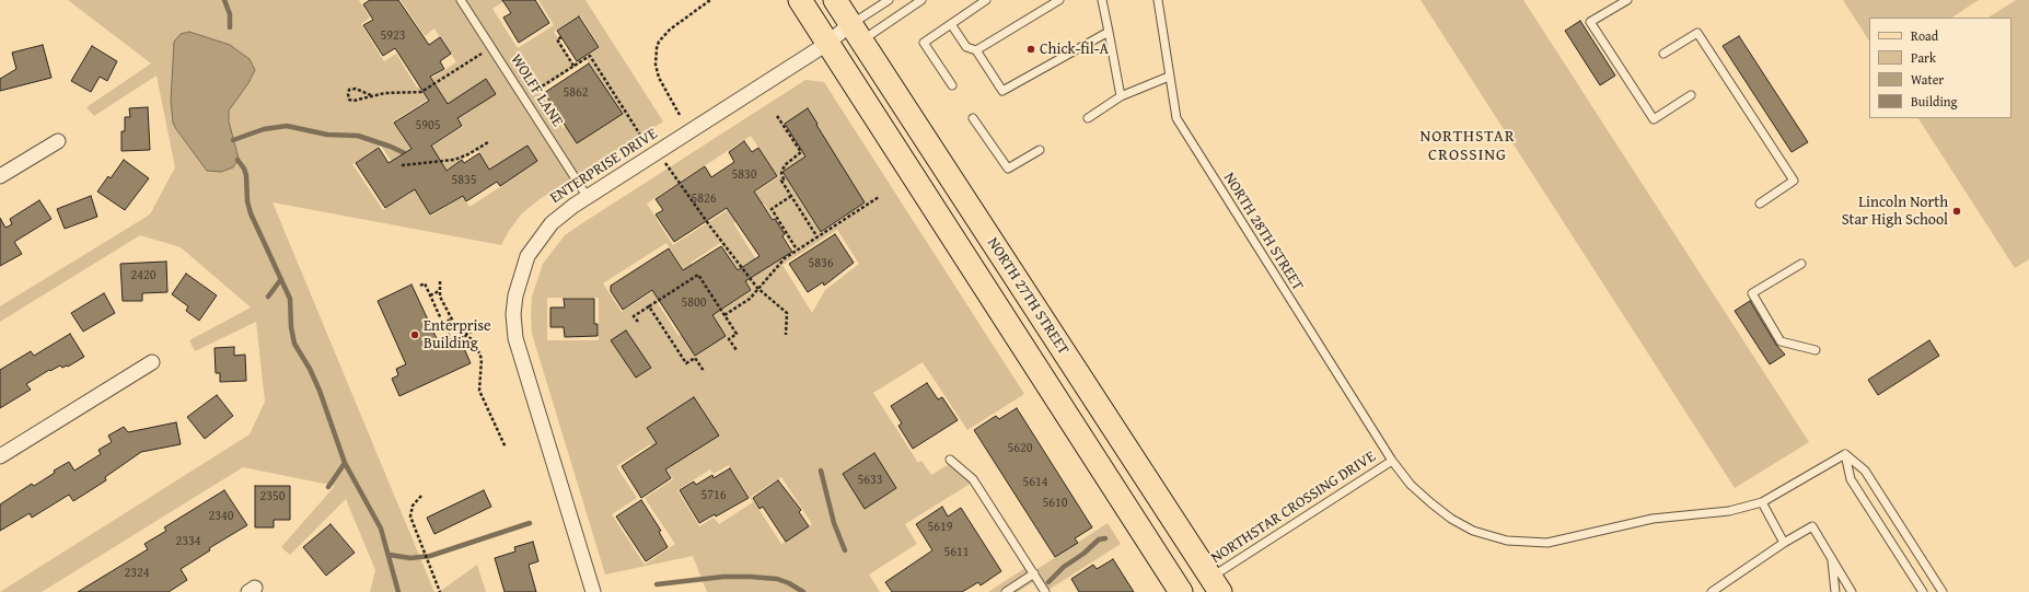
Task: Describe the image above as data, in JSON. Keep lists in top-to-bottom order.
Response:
{
  "streets": {
    "main road": ["NORTH 27TH STREET"],
    "street": ["ENTERPRISE DRIVE"],
    "lane": ["WOLFF LANE", "NORTH 28TH STREET", "NORTHSTAR CROSSING DRIVE"]
  },
  "crossings": [
    ["WOLFF LANE", "ENTERPRISE DRIVE"],
    ["ENTERPRISE DRIVE", "NORTH 27TH STREET"],
    ["NORTH 28TH STREET", "NORTHSTAR CROSSING DRIVE"],
    ["NORTH 27TH STREET", "NORTHSTAR CROSSING DRIVE"]
  ],
  "districts": ["NORTHSTAR CROSSING"],
  "places": ["Chick-fil-A", "Lincoln North Star High School", "Enterprise Building"],
  "house_numbers": [
    "5923",
    "5862",
    "5905",
    "5830",
    "5835",
    "5826",
    "5836",
    "2420",
    "5800",
    "5620",
    "5633",
    "5614",
    "5716",
    "2350",
    "5610",
    "2340",
    "5619",
    "2334",
    "5611",
    "2324"
  ],
  "legend": [
    "Road",
    "Park",
    "Water",
    "Building"
  ]
}
